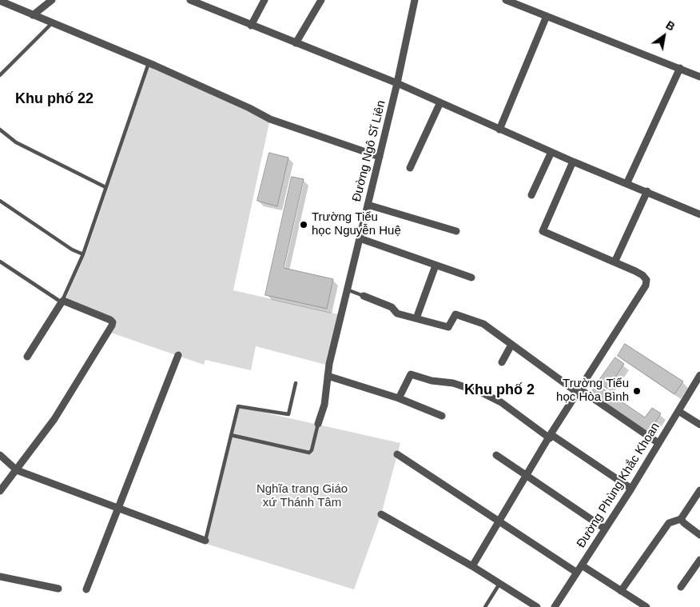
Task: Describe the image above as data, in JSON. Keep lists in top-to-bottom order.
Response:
{
  "streets": {
    "street": ["Đường Ngô Sĩ Liên", "Đường Phùng Khắc Khoan"]
  },
  "districts": ["Khu phố 22", "Khu phố 2"],
  "parks": ["Nghĩa trang Giáo xứ Thánh Tâm"],
  "places": ["Trường Tiểu học Nguyễn Huệ", "Trường Tiểu học Hòa Bình"],
  "north": "top right"
}
